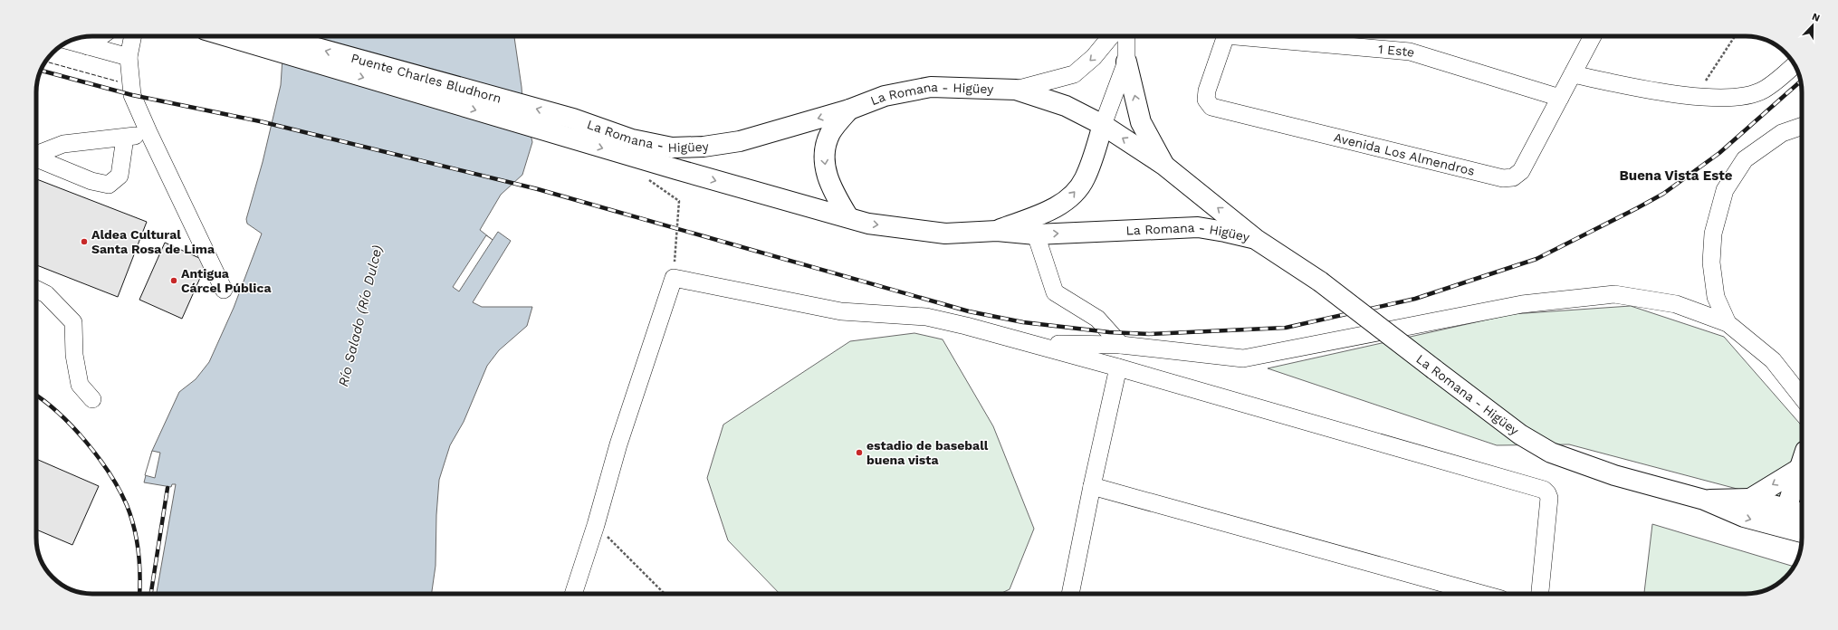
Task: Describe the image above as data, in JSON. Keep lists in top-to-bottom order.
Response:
{
  "streets": {
    "main road": ["Puente Charles Bludhorn", "La Romana - Higüey"],
    "street": ["1 Este", "Avenida Los Almendros"]
  },
  "crossings": [
    ["1 Este", "Avenida Los Almendros"],
    ["Puente Charles Bludhorn", "La Romana - Higüey"]
  ],
  "districts": ["Buena Vista Este"],
  "water": ["Río Salado (Río Dulce)"],
  "places": ["Aldea Cultural Santa Rosa de Lima", "Antigua Cárcel Pública", "estadio de baseball buena vista"],
  "north": "top"
}
